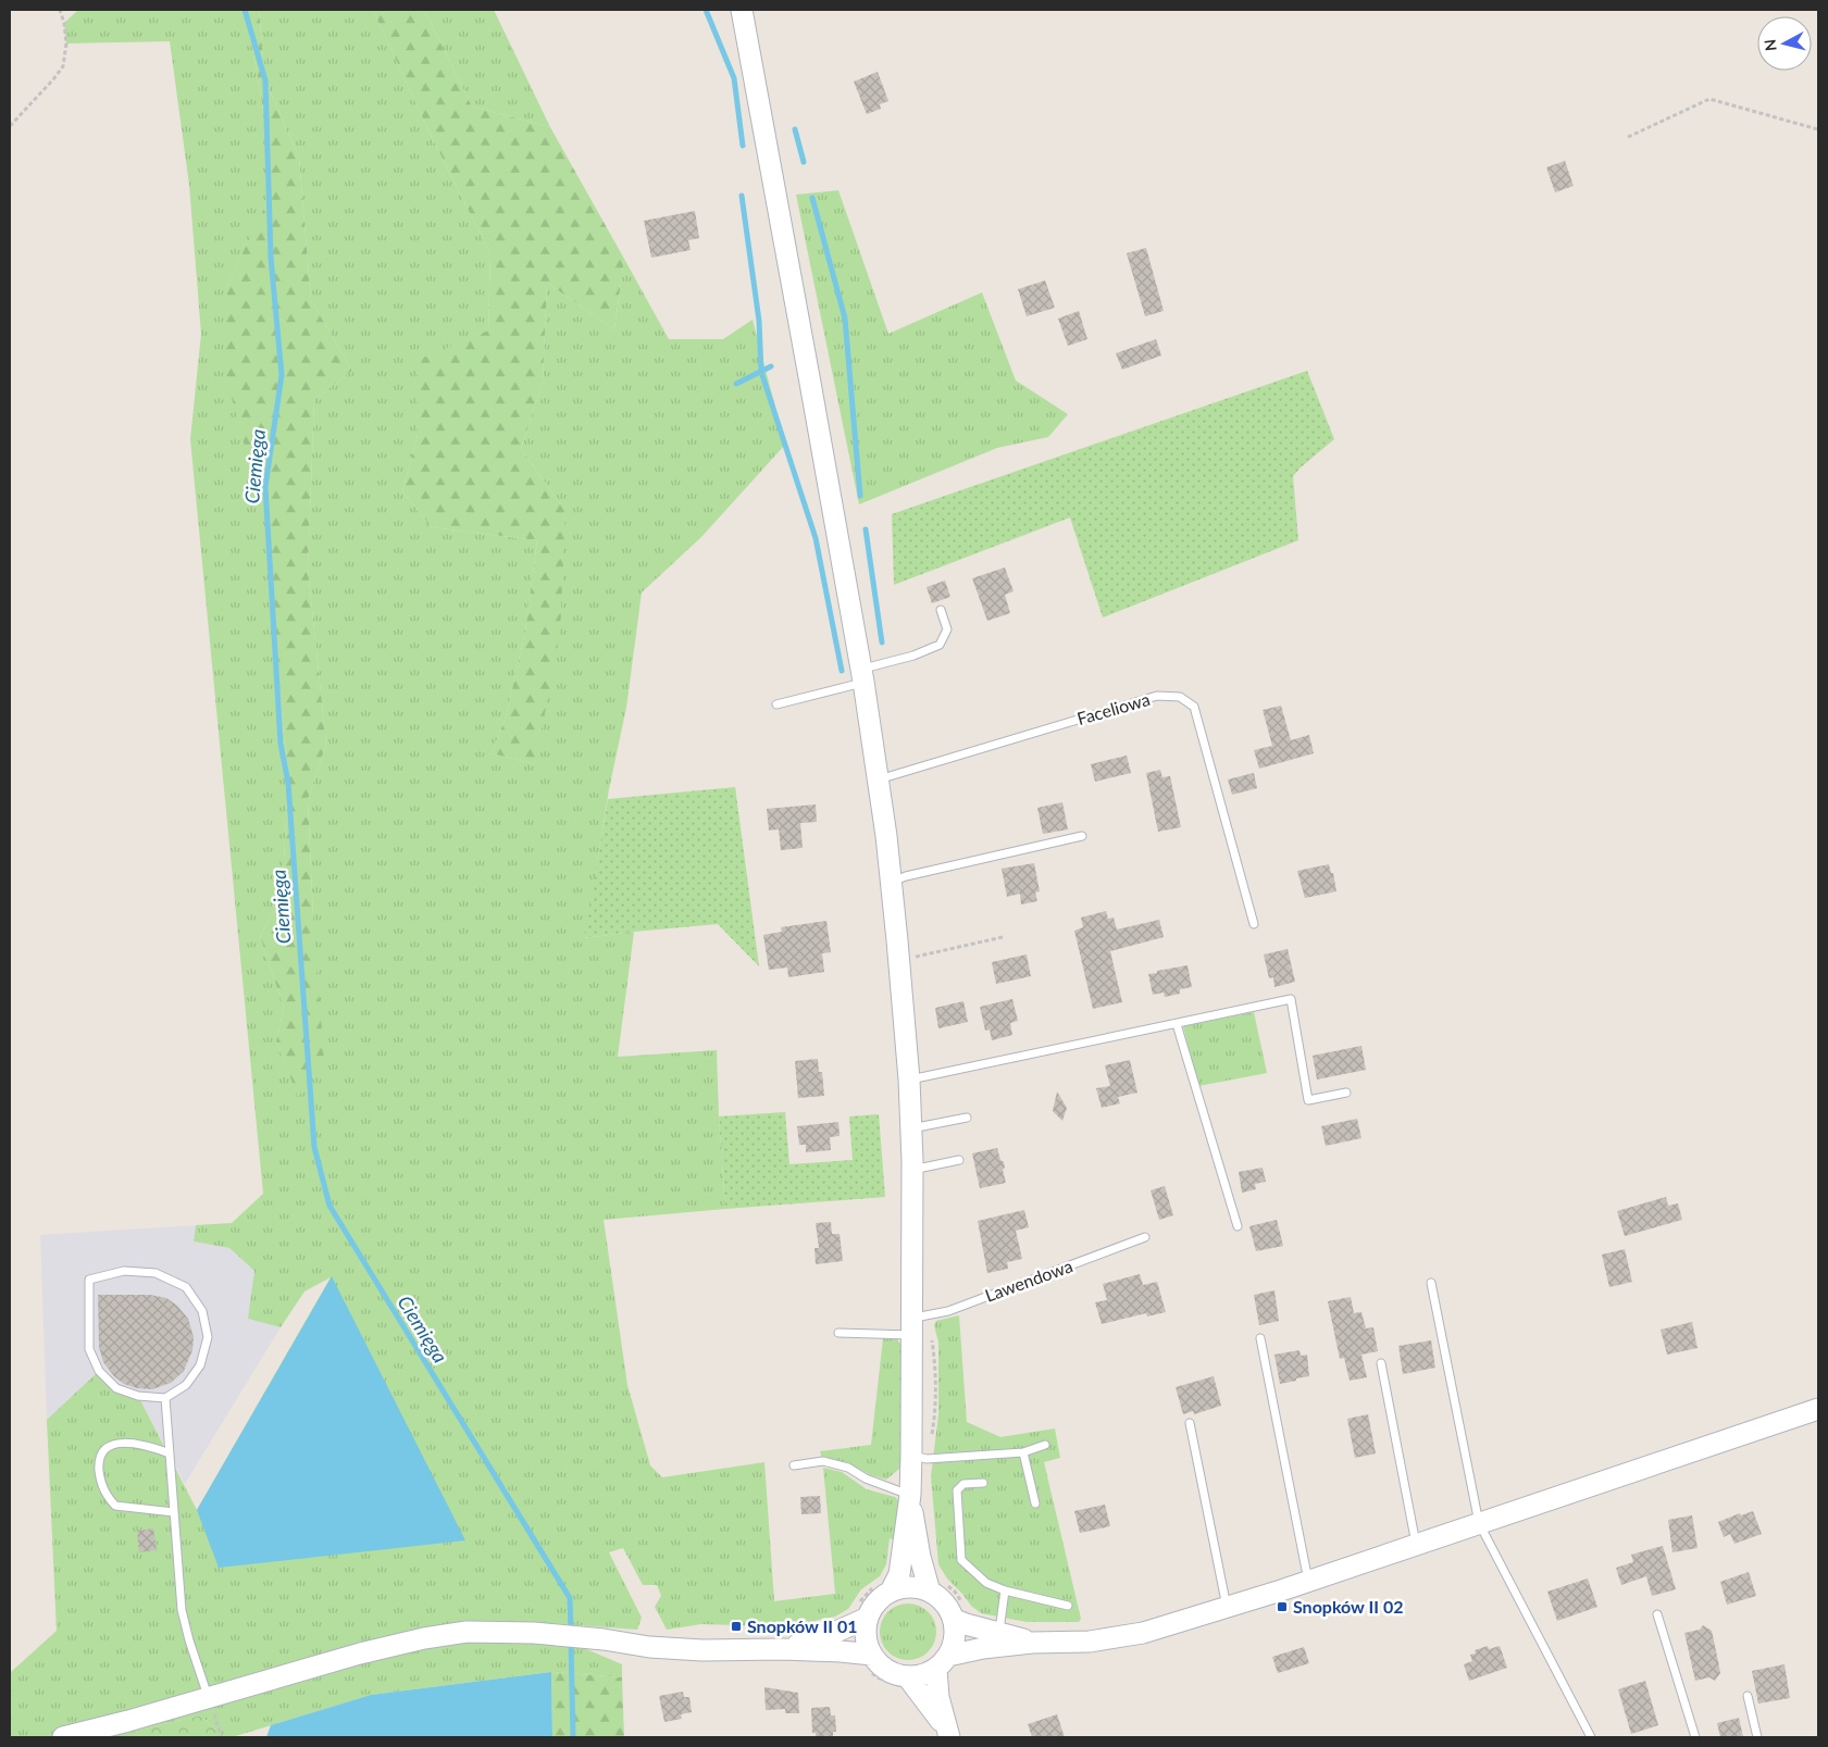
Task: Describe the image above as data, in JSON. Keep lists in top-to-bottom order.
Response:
{
  "streets": {
    "lane": ["Faceliowa", "Lawendowa"]
  },
  "water": ["Ciemięga"],
  "places": {
    "transit": ["Snopków II 02", "Snopków II 01"]
  },
  "north": "left"
}
